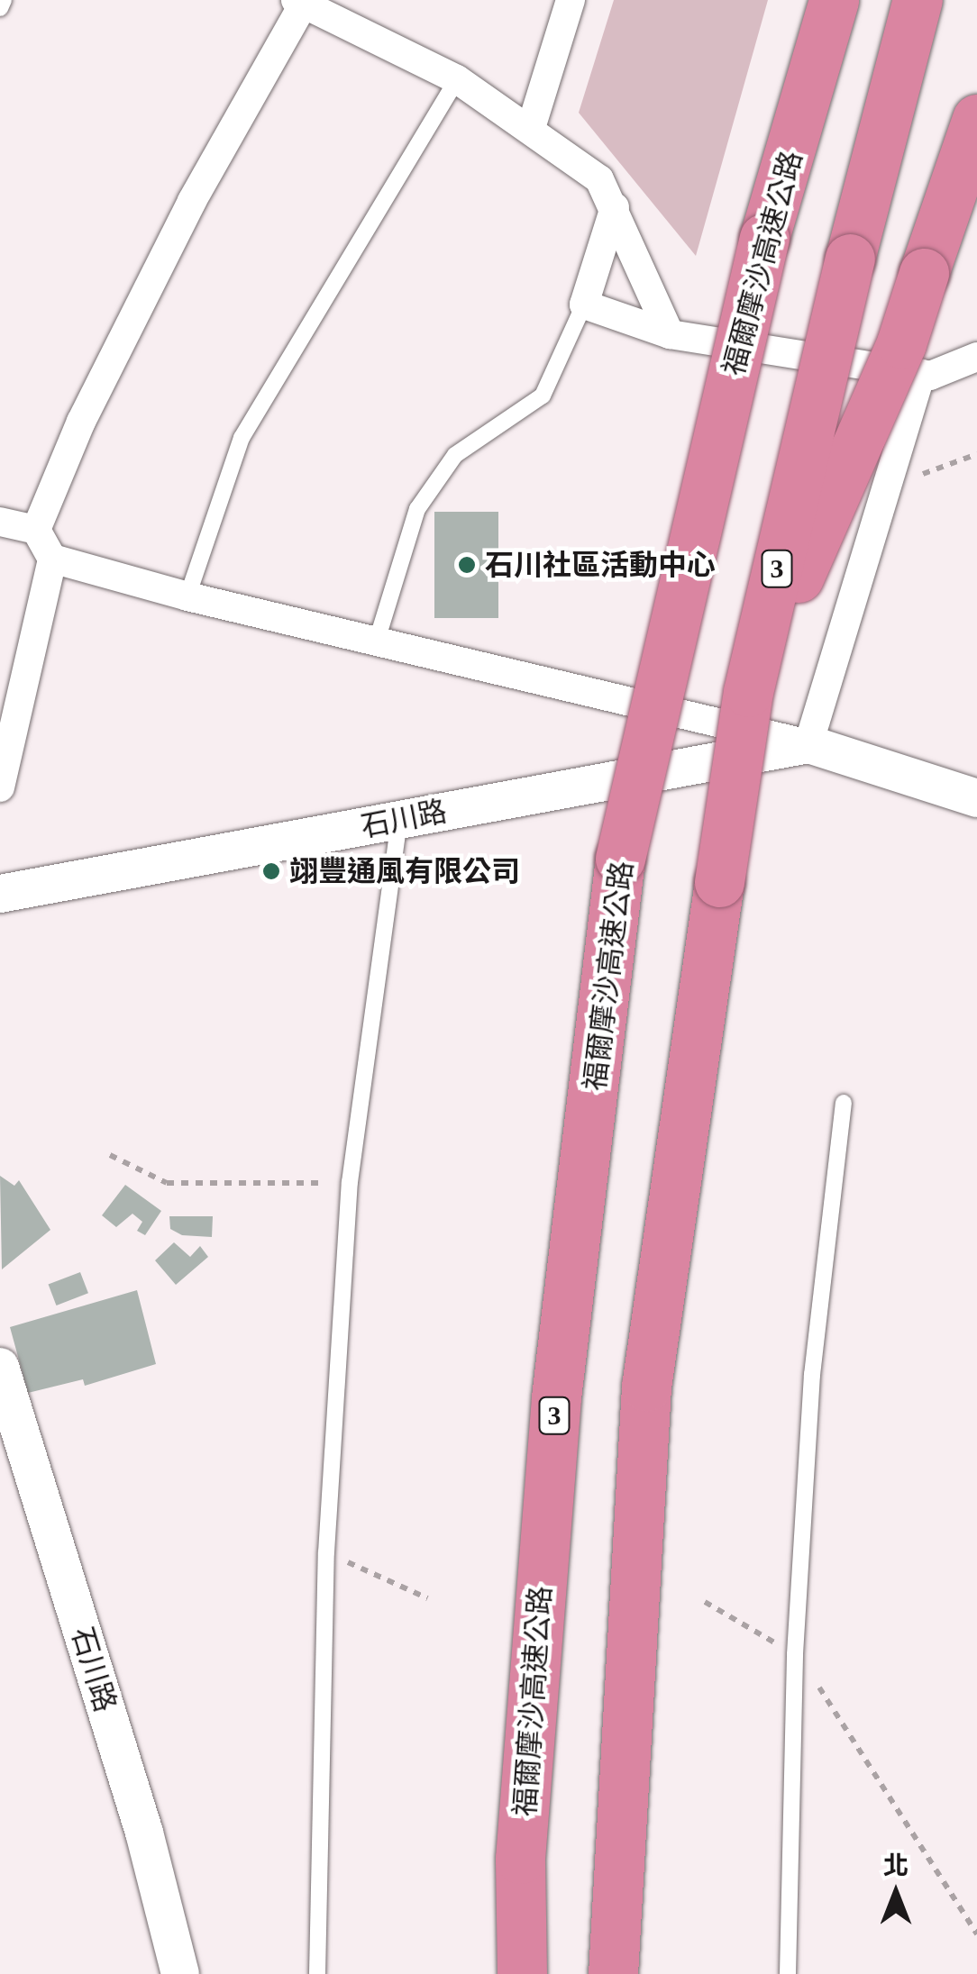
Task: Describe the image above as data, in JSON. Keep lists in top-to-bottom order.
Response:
{
  "streets": {
    "highway": ["福爾摩沙高速公路", "3"],
    "street": ["石川路"]
  },
  "places": ["石川社區活動中心", "翊豐通風有限公司"],
  "north": "top"
}
